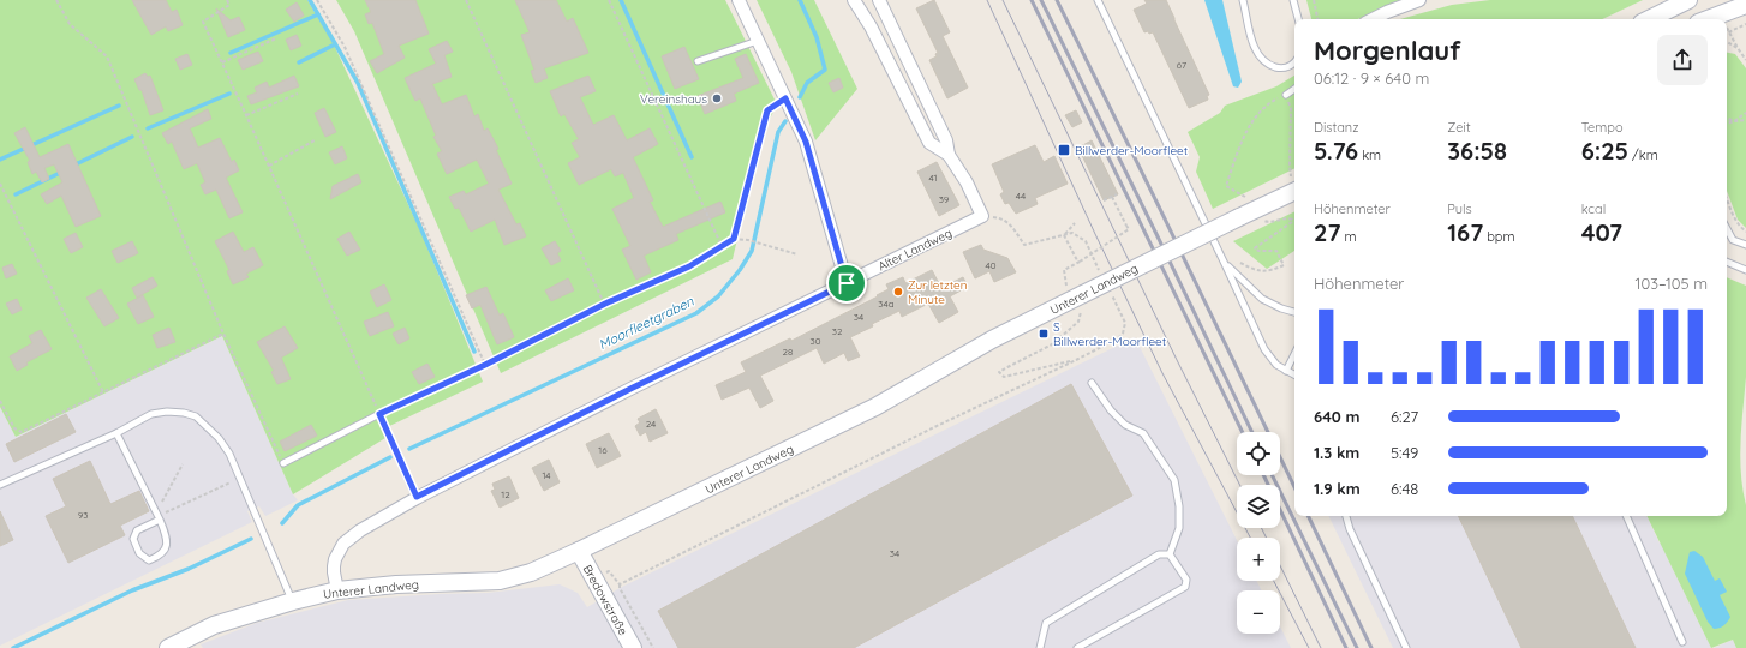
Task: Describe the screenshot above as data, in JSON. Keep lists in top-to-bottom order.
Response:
{
  "streets": {
    "main road": ["Unterer Landweg", "Bredowstraße"],
    "street": ["Alter Landweg"]
  },
  "crossings": [
    ["Alter Landweg", "Unterer Landweg"],
    ["Unterer Landweg", "Bredowstraße"]
  ],
  "water": ["Moorfleetgraben"],
  "places": {
    "other": ["Vereinshaus", "Zur letzten Minute"],
    "transit": ["Billwerder-Moorfleet", "S Billwerder-Moorfleet"]
  },
  "house_numbers": [
    "67",
    "41",
    "44",
    "39",
    "40",
    "34a",
    "34",
    "32",
    "30",
    "28",
    "24",
    "16",
    "14",
    "12",
    "93",
    "34"
  ],
  "page": {
    "heading": ["Morgenlauf", "06:12 · 9 × 640 m"],
    "stats": [
      ["Distanz", "5.76 km"],
      ["Zeit", "36:58"],
      ["Tempo", "6:25 /km"],
      ["Höhenmeter", "27 m"],
      ["Puls", "167 bpm"],
      ["kcal", "407"]
    ],
    "chart": ["Höhenmeter", "103–105 m"],
    "list": [
      {
        "name": "640 m",
        "note": "6:27"
      },
      {
        "name": "1.3 km",
        "note": "5:49"
      },
      {
        "name": "1.9 km",
        "note": "6:48"
      }
    ],
    "map_buttons": ["+", "−"]
  }
}
